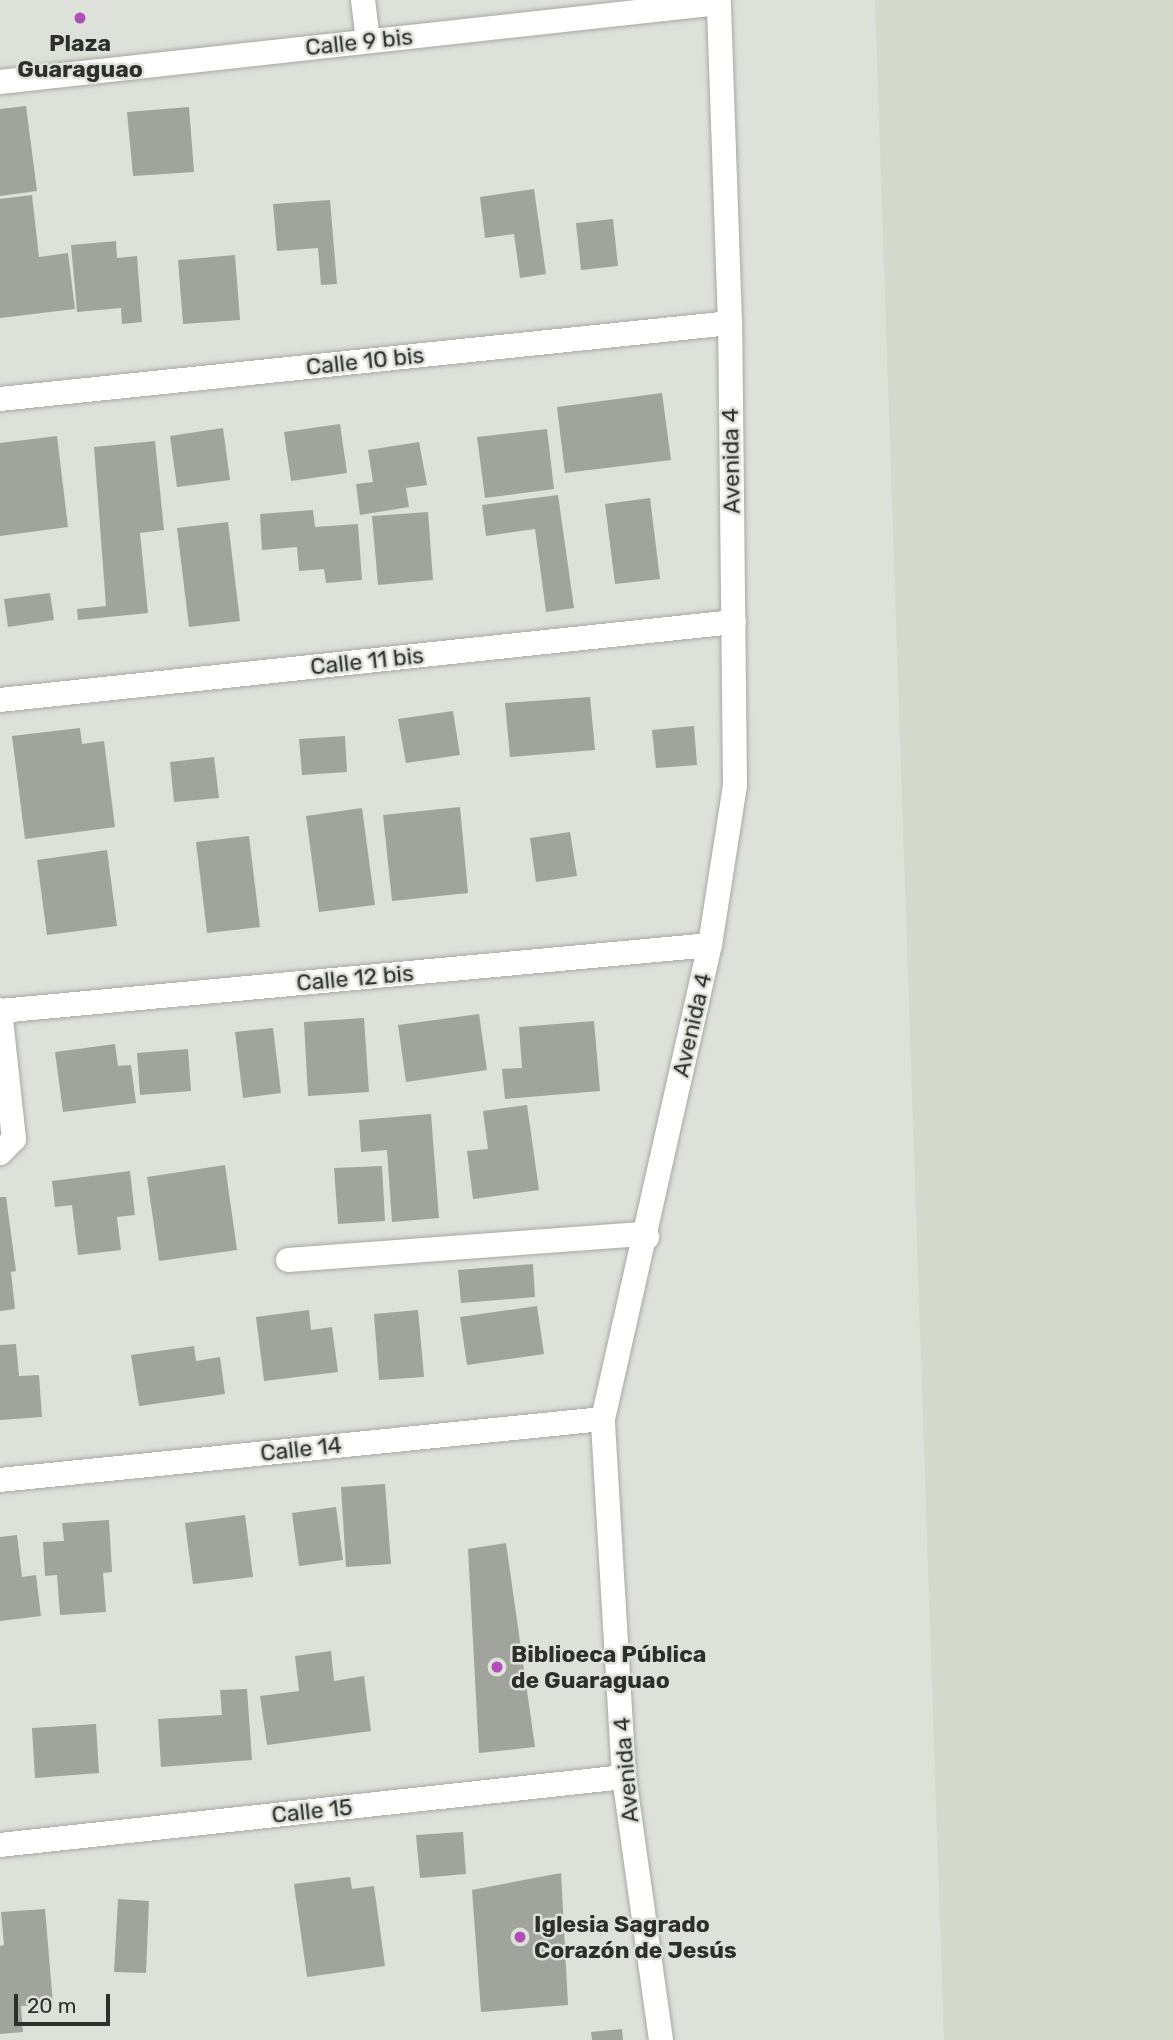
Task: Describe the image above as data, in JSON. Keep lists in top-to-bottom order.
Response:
{
  "streets": {
    "street": [
      "Calle 9 bis",
      "Calle 10 bis",
      "Avenida 4",
      "Calle 11 bis",
      "Calle 12 bis",
      "Calle 14",
      "Calle 15"
    ]
  },
  "crossings": [
    ["Calle 9 bis", "Avenida 4"],
    ["Calle 10 bis", "Avenida 4"],
    ["Avenida 4", "Calle 11 bis"],
    ["Avenida 4", "Calle 12 bis"],
    ["Avenida 4", "Calle 14"],
    ["Avenida 4", "Calle 15"]
  ],
  "places": ["Plaza Guaraguao", "Biblioeca Pública de Guaraguao", "Iglesia Sagrado Corazón de Jesús"],
  "scale_bar": "20 m"
}
